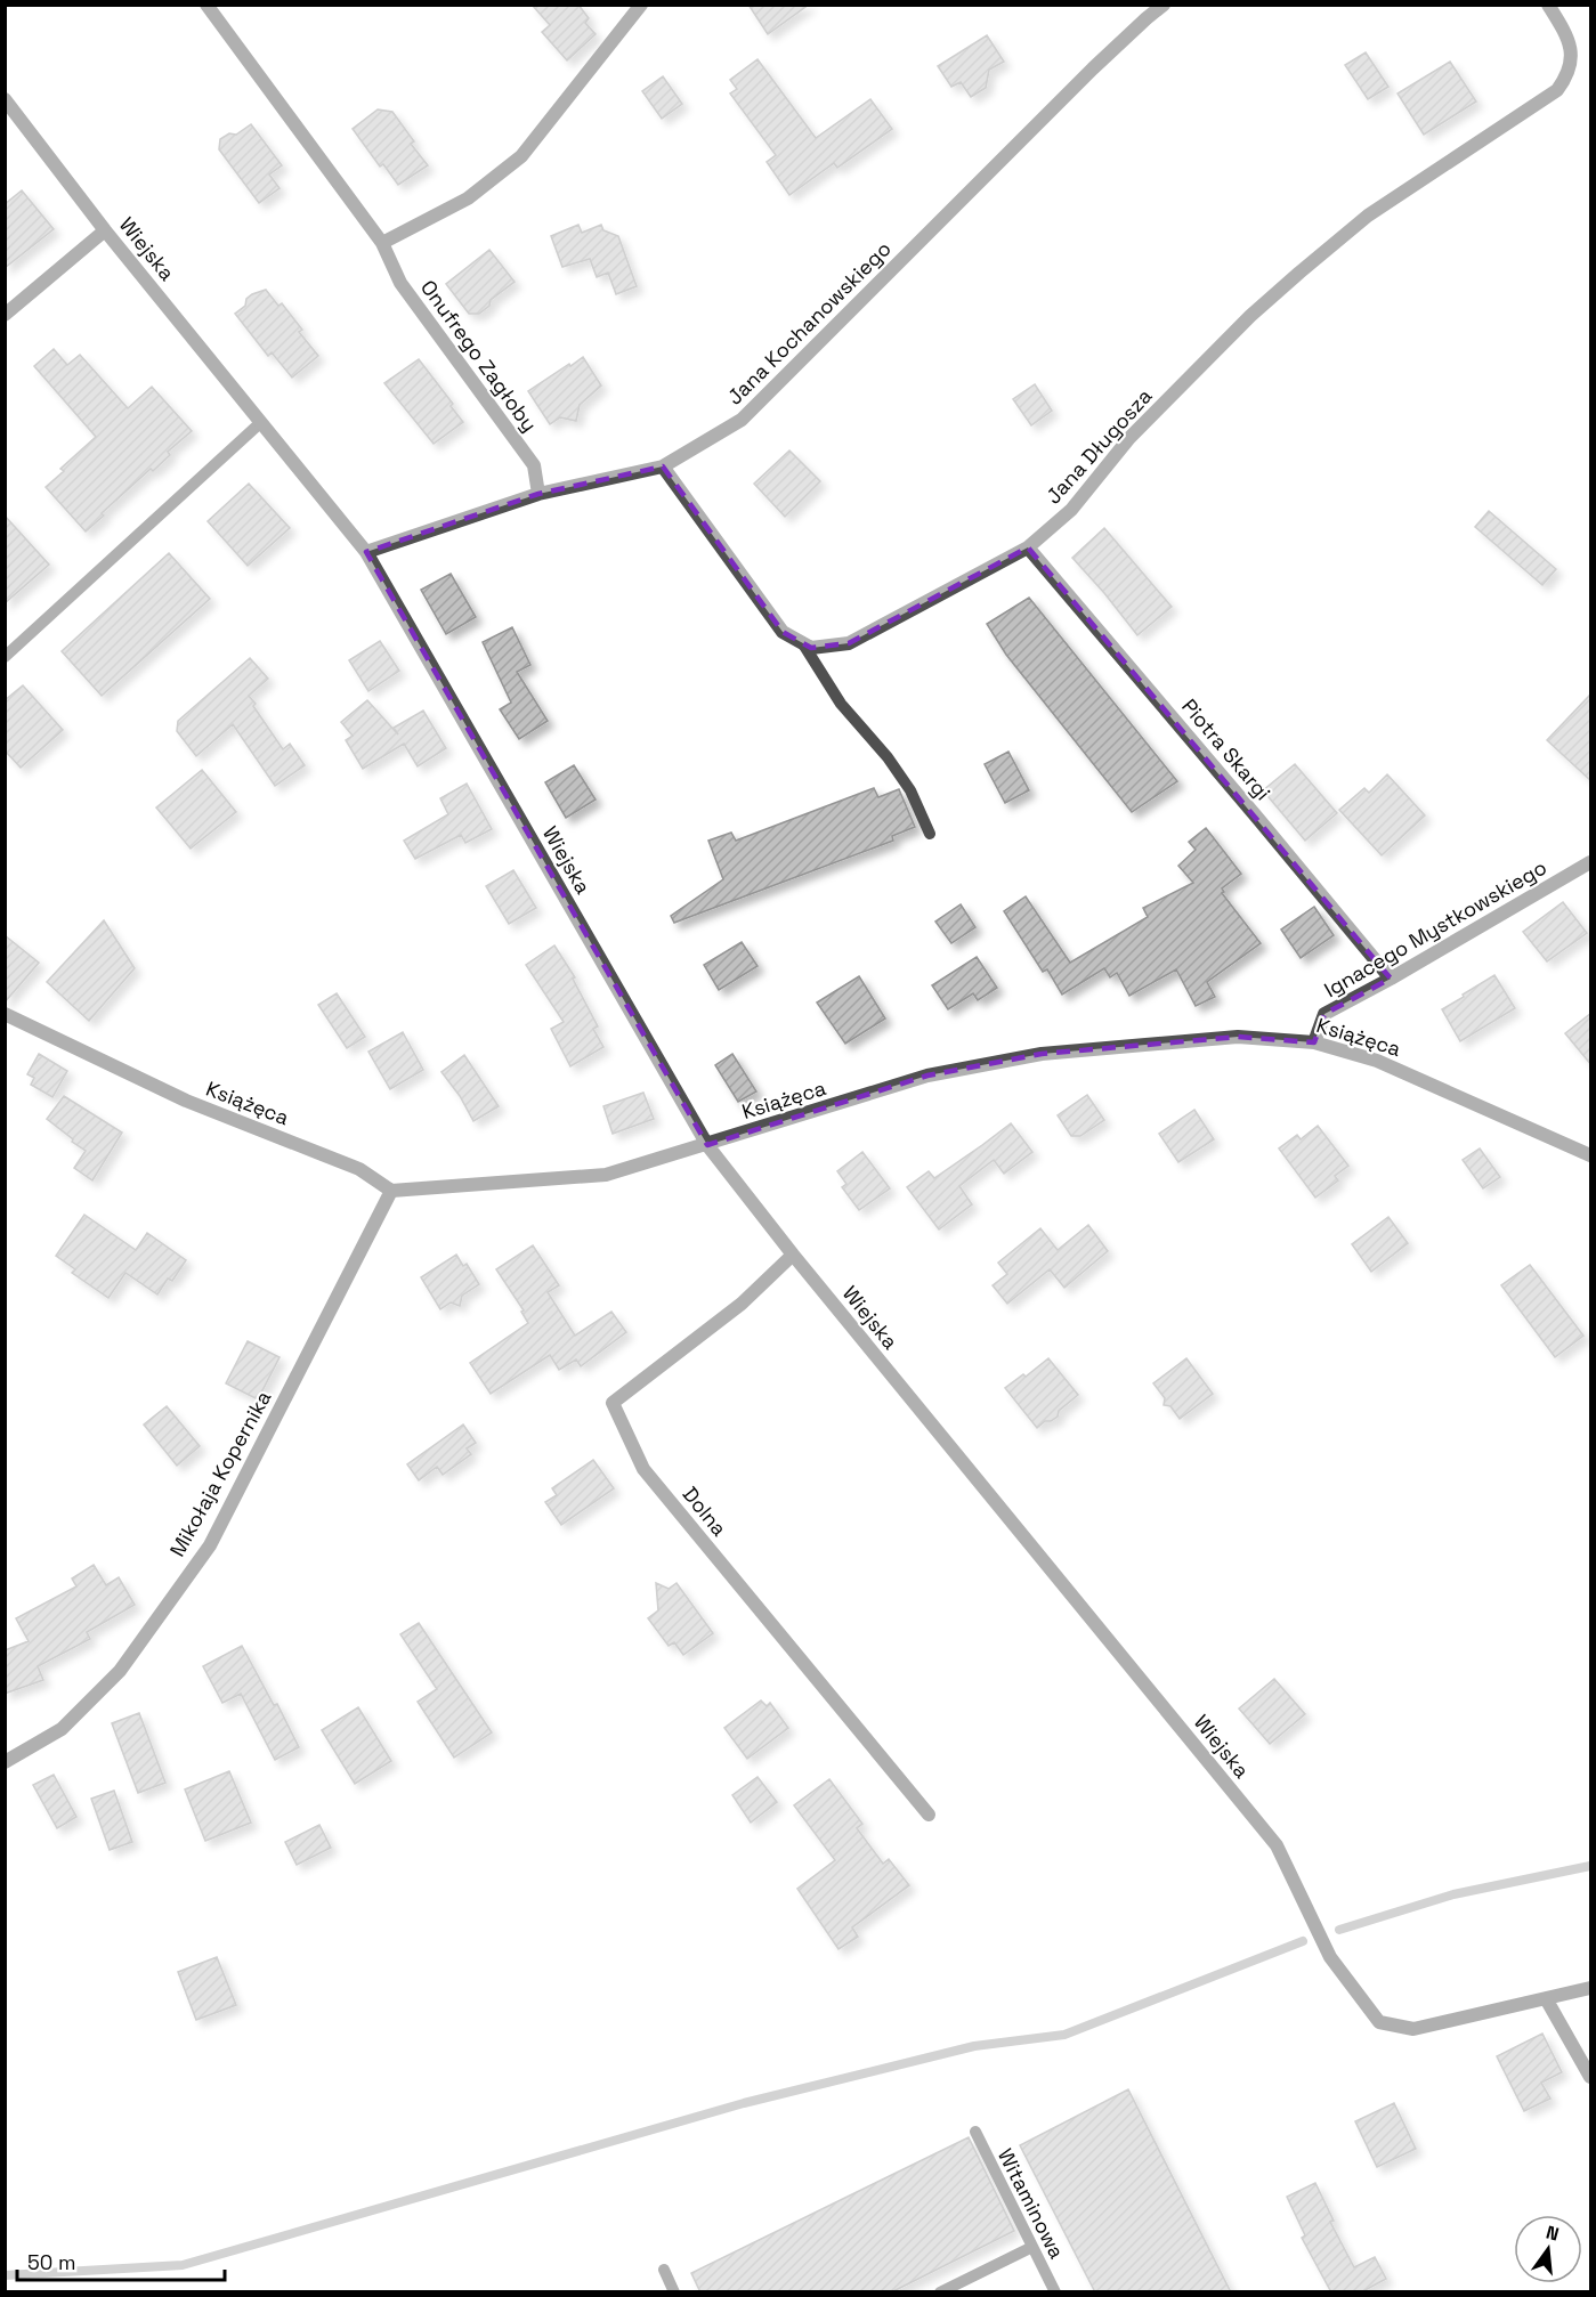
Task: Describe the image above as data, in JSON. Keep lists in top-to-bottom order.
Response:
{
  "streets": {
    "street": [
      "Wiejska",
      "Jana Kochanowskiego",
      "Onufrego Zagłoby",
      "Jana Długosza",
      "Piotra Skargi",
      "Ignacego Mystkowskiego",
      "Książęca",
      "Mikołaja Kopernika",
      "Dolna"
    ],
    "lane": ["Witaminowa"]
  },
  "crossings": [
    ["Wiejska", "Jana Kochanowskiego"],
    ["Wiejska", "Książęca"],
    ["Wiejska", "Dolna"],
    ["Jana Kochanowskiego", "Onufrego Zagłoby"],
    ["Jana Długosza", "Piotra Skargi"],
    ["Piotra Skargi", "Ignacego Mystkowskiego"],
    ["Ignacego Mystkowskiego", "Książęca"],
    ["Książęca", "Mikołaja Kopernika"]
  ],
  "scale_bar": "50 m",
  "north": "top"
}
